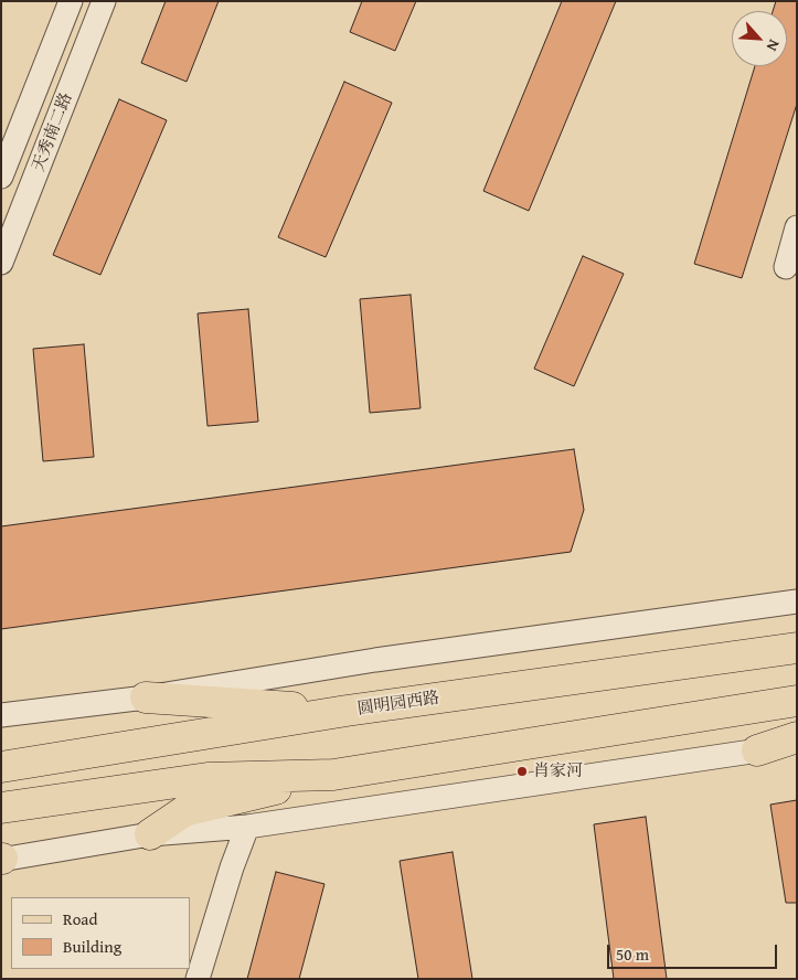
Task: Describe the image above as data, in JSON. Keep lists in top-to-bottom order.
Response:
{
  "streets": {
    "main road": ["圆明园西路"],
    "street": ["天秀南二路"]
  },
  "places": ["肖家河"],
  "legend": ["Road", "Building"],
  "scale_bar": "50 m",
  "north": "bottom right"
}
